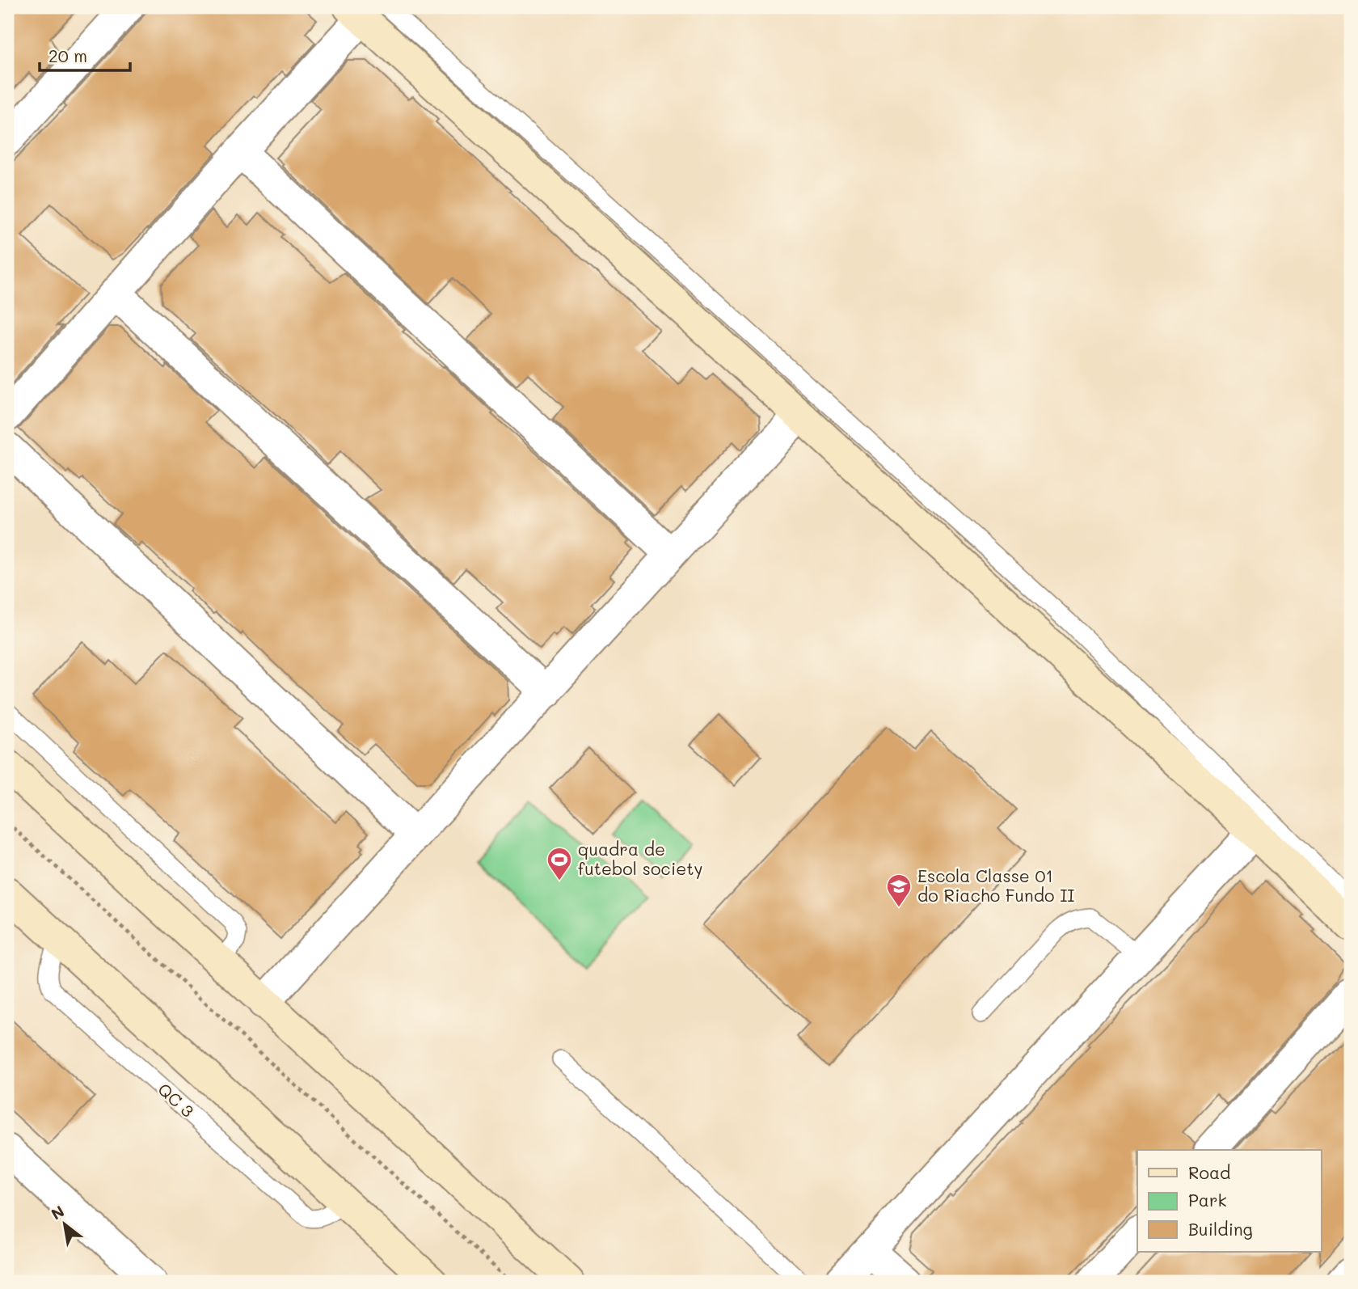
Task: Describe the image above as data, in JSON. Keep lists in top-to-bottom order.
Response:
{
  "streets": {
    "lane": ["QC 3"]
  },
  "places": {
    "sports": ["quadra de futebol society"],
    "school or university": ["Escola Classe 01 do Riacho Fundo II"]
  },
  "legend": ["Road", "Park", "Building"],
  "scale_bar": "20 m",
  "north": "top left"
}
